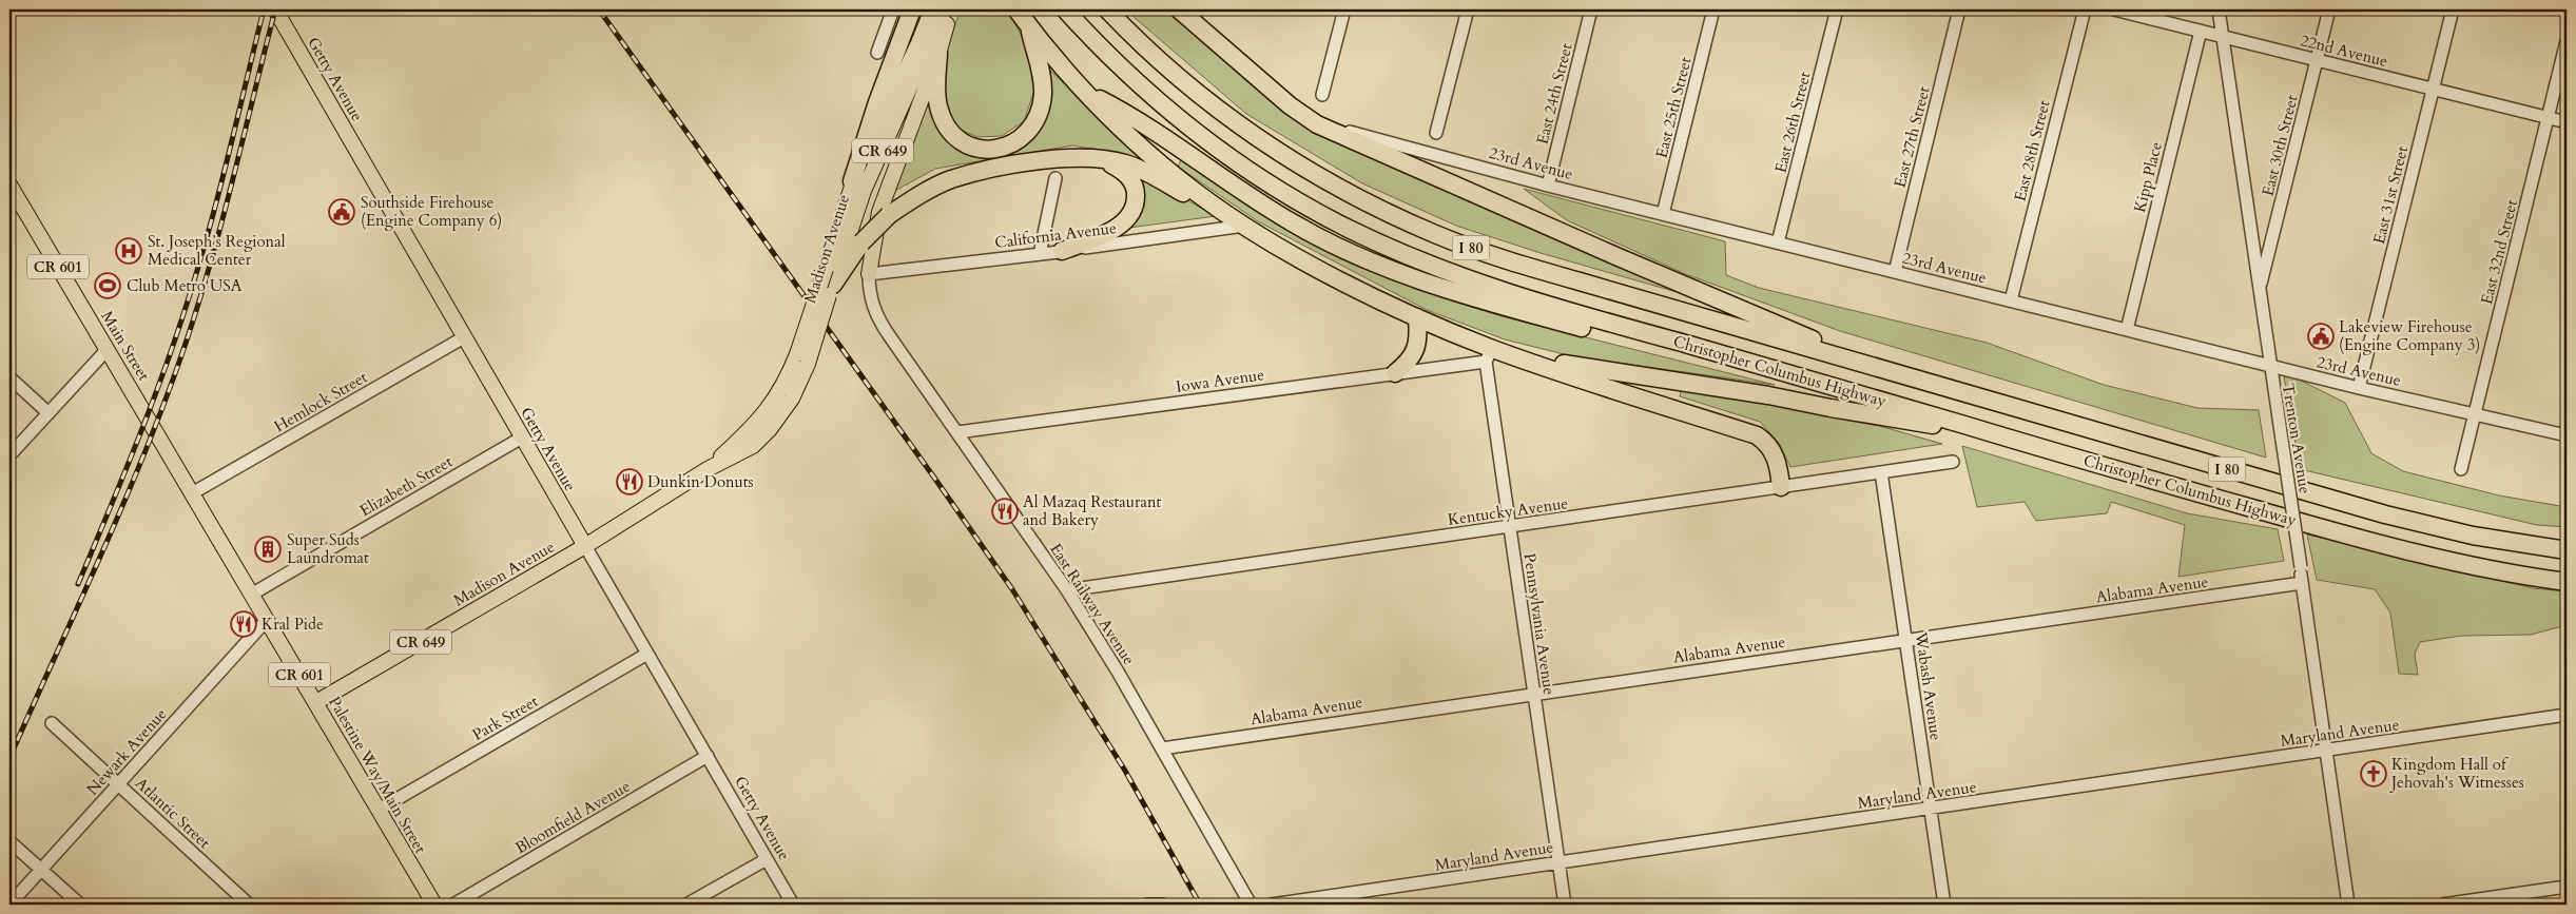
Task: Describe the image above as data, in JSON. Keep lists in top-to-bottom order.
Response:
{
  "streets": {
    "highway": ["I 80", "Christopher Columbus Highway"],
    "main road": [
      "Getty Avenue",
      "CR 649",
      "Madison Avenue",
      "CR 601",
      "Main Street",
      "Palestine Way/Main Street"
    ],
    "street": [
      "22nd Avenue",
      "East 24th Street",
      "East 25th Street",
      "East 26th Street",
      "East 27th Street",
      "East 30th Street",
      "East 28th Street",
      "23rd Avenue",
      "Kipp Place",
      "East 31st Street",
      "California Avenue",
      "East 32nd Street",
      "Iowa Avenue",
      "Hemlock Street",
      "Trenton Avenue",
      "Elizabeth Street",
      "Kentucky Avenue",
      "Alabama Avenue",
      "East Railway Avenue",
      "Pennsylvania Avenue",
      "Wabash Avenue",
      "Park Street",
      "Maryland Avenue",
      "Newark Avenue",
      "Atlantic Street",
      "Bloomfield Avenue"
    ]
  },
  "crossings": [
    ["22nd Avenue", "East 30th Street"],
    ["22nd Avenue", "Kipp Place"],
    ["22nd Avenue", "East 31st Street"],
    ["22nd Avenue", "East 32nd Street"],
    ["22nd Avenue", "Trenton Avenue"],
    ["Getty Avenue", "Madison Avenue"],
    ["Getty Avenue", "Hemlock Street"],
    ["Getty Avenue", "Elizabeth Street"],
    ["Getty Avenue", "Park Street"],
    ["Getty Avenue", "Bloomfield Avenue"],
    ["East 24th Street", "23rd Avenue"],
    ["East 25th Street", "23rd Avenue"],
    ["East 26th Street", "23rd Avenue"],
    ["East 27th Street", "23rd Avenue"],
    ["East 30th Street", "Trenton Avenue"],
    ["East 28th Street", "23rd Avenue"],
    ["23rd Avenue", "Kipp Place"],
    ["23rd Avenue", "East 31st Street"],
    ["23rd Avenue", "East 32nd Street"],
    ["23rd Avenue", "Trenton Avenue"],
    ["California Avenue", "East Railway Avenue"],
    ["Madison Avenue", "Palestine Way/Main Street"],
    ["Main Street", "Palestine Way/Main Street"],
    ["Iowa Avenue", "East Railway Avenue"],
    ["Iowa Avenue", "Pennsylvania Avenue"],
    ["Hemlock Street", "Palestine Way/Main Street"],
    ["Trenton Avenue", "Alabama Avenue"],
    ["Trenton Avenue", "Maryland Avenue"],
    ["Elizabeth Street", "Palestine Way/Main Street"],
    ["Kentucky Avenue", "East Railway Avenue"],
    ["Kentucky Avenue", "Pennsylvania Avenue"],
    ["Kentucky Avenue", "Wabash Avenue"],
    ["Alabama Avenue", "East Railway Avenue"],
    ["Alabama Avenue", "Pennsylvania Avenue"],
    ["Alabama Avenue", "Wabash Avenue"],
    ["Pennsylvania Avenue", "Maryland Avenue"],
    ["Wabash Avenue", "Maryland Avenue"],
    ["Park Street", "Palestine Way/Main Street"],
    ["Newark Avenue", "Palestine Way/Main Street"],
    ["Newark Avenue", "Atlantic Street"]
  ],
  "places": {
    "public building": ["Southside Firehouse (Engine Company 6)", "Lakeview Firehouse (Engine Company 3)"],
    "hospital": ["St. Joseph’s Regional Medical Center"],
    "sports": ["Club Metro USA"],
    "restaurant": ["Dunkin Donuts", "Al Mazaq Restaurant and Bakery", "Kral Pide"],
    "building": ["Super Suds Laundromat"],
    "church": ["Kingdom Hall of Jehovah's Witnesses"]
  }
}
